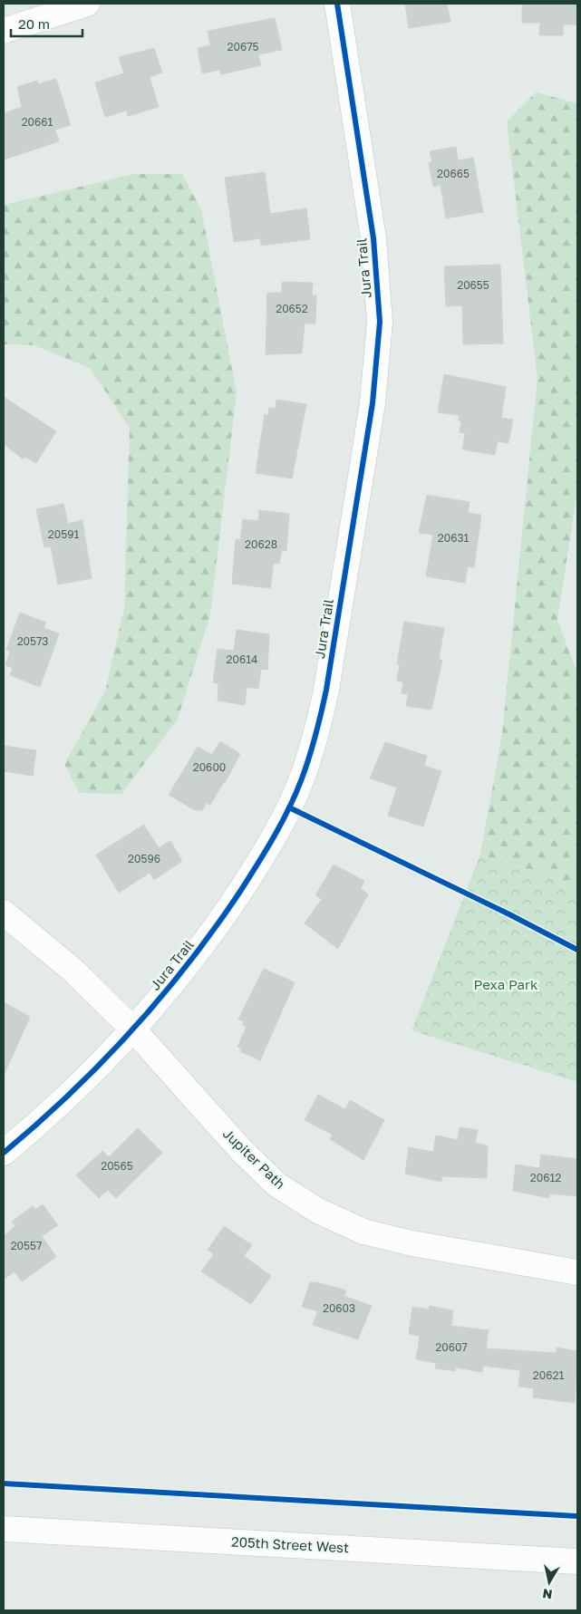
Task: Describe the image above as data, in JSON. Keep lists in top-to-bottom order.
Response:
{
  "streets": {
    "street": ["Jura Trail", "Jupiter Path", "205th Street West"]
  },
  "crossings": [
    ["Jura Trail", "Jupiter Path"]
  ],
  "parks": ["Pexa Park"],
  "house_numbers": [
    "20675",
    "20661",
    "20665",
    "20655",
    "20652",
    "20591",
    "20631",
    "20628",
    "20573",
    "20614",
    "20600",
    "20596",
    "20565",
    "20612",
    "20557",
    "20603",
    "20607",
    "20621"
  ],
  "scale_bar": "20 m",
  "north": "bottom"
}
